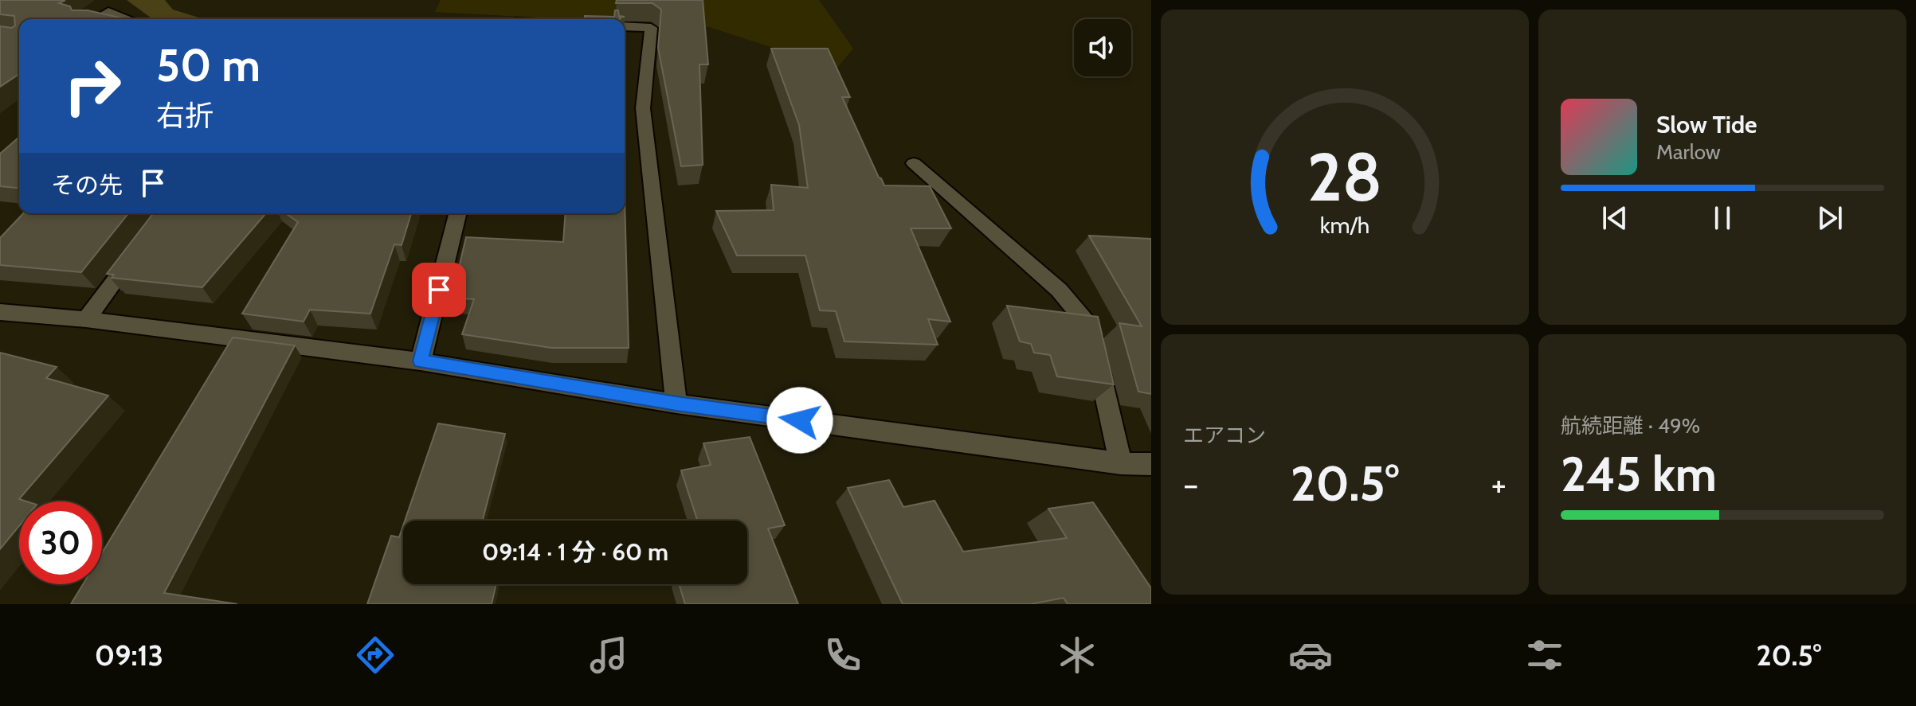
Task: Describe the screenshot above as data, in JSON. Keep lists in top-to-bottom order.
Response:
{
  "page": {
    "turn": ["50 m", "右折"],
    "song": ["Slow Tide", "Marlow"],
    "then": "その先",
    "tile": [
      "エアコン",
      ["航続距離 · 49%", "245 km"]
    ],
    "heat": ["−", "20.5°", "+"],
    "limit": "30",
    "trip": "09:14 · 1 分 · 60 m",
    "tabs": ["09:13", "20.5°"],
    "gauge": ["28", "km/h"]
  }
}
